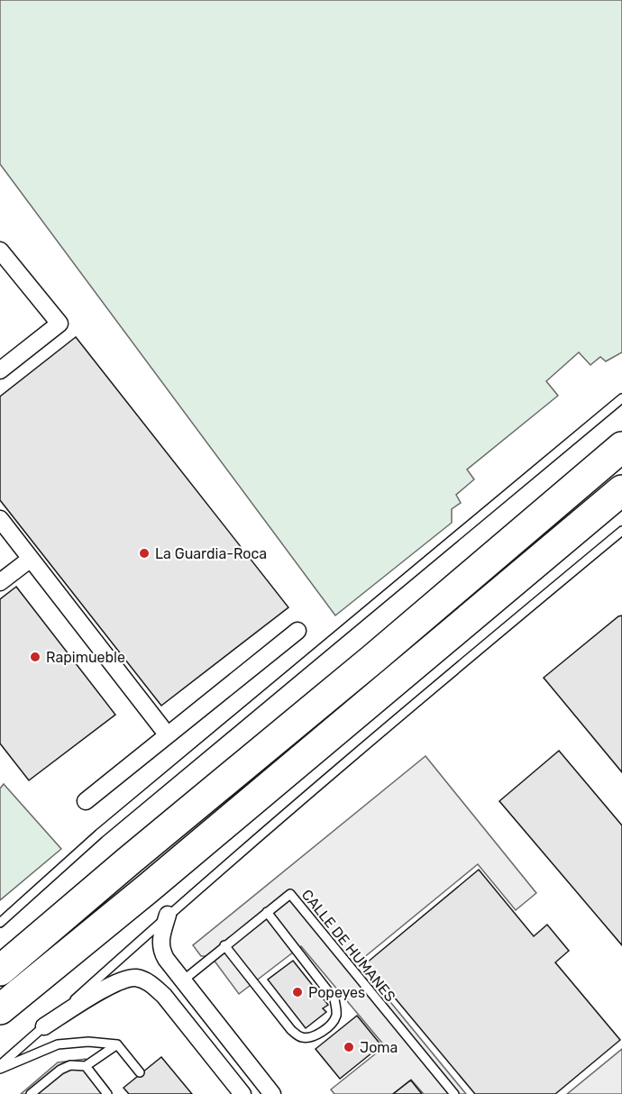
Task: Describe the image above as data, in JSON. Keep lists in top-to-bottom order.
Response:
{
  "streets": {
    "lane": ["CALLE DE HUMANES"]
  },
  "places": [
    "La Guardia-Roca",
    "Rapimueble",
    "Popeyes",
    "Joma"
  ]
}
